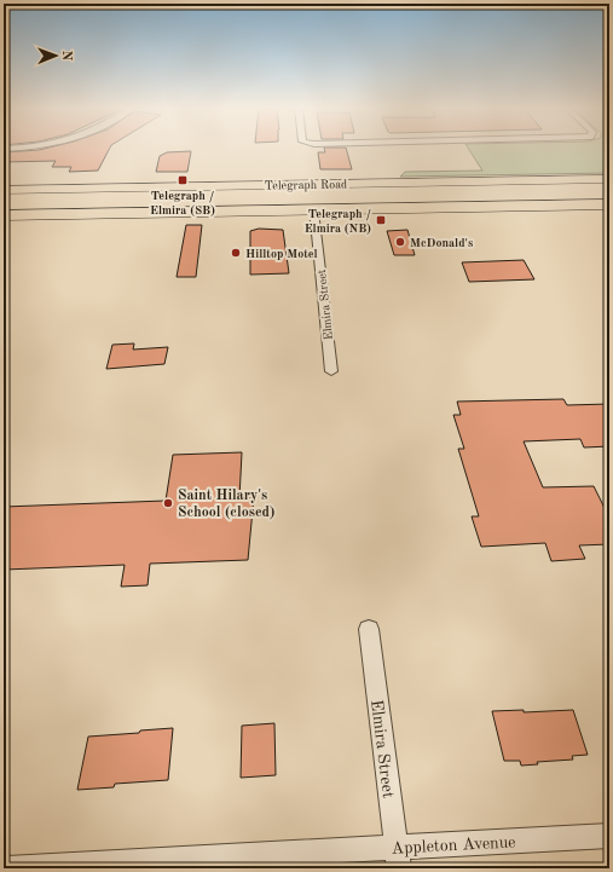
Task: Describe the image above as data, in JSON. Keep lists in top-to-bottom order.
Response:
{
  "streets": {
    "main road": ["Telegraph Road"],
    "street": ["Elmira Street", "Appleton Avenue"]
  },
  "crossings": [
    ["Telegraph Road", "Elmira Street"],
    ["Elmira Street", "Appleton Avenue"]
  ],
  "places": {
    "transit": ["Telegraph / Elmira (SB)", "Telegraph / Elmira (NB)"],
    "other": ["McDonald's", "Hilltop Motel", "Saint Hilary's School (closed)"]
  },
  "north": "right"
}
